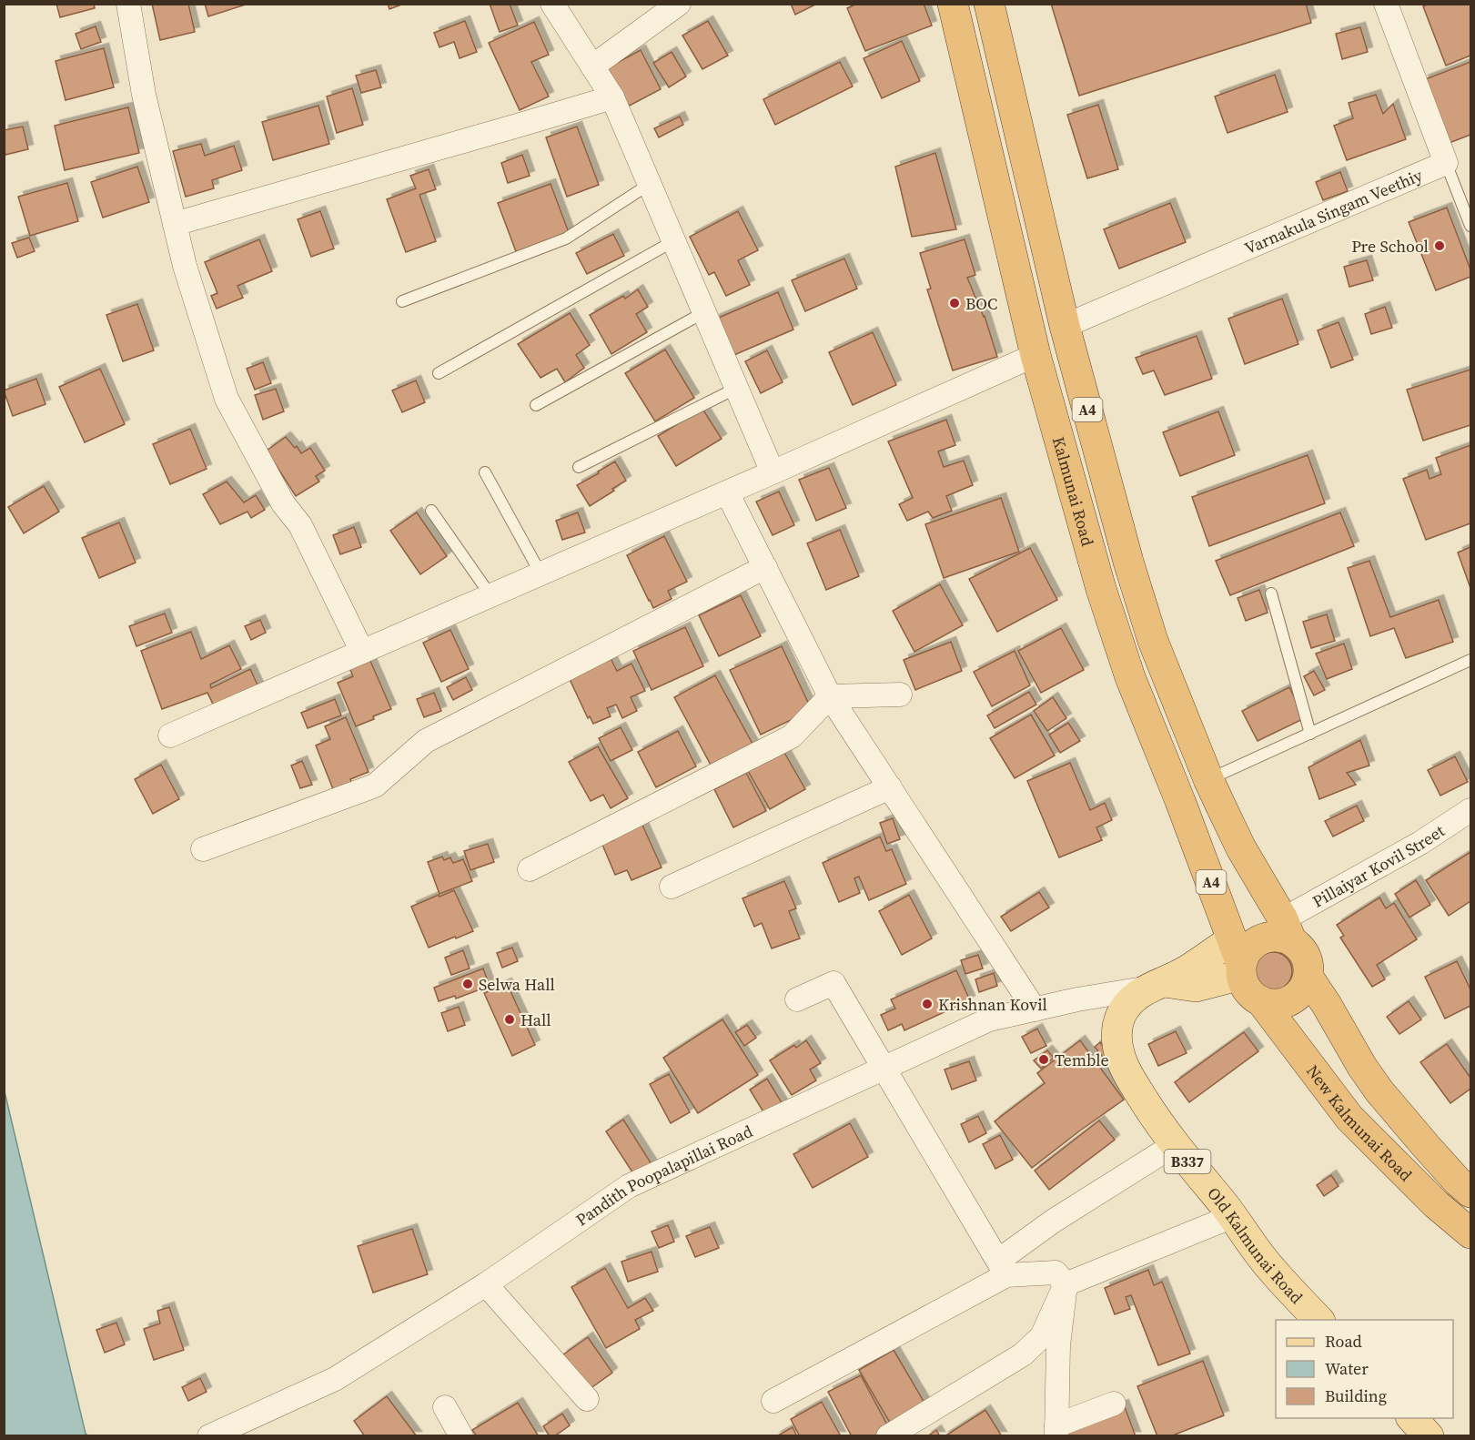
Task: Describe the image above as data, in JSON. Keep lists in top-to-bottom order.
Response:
{
  "streets": {
    "highway": ["A4", "Kalmunai Road", "New Kalmunai Road"],
    "main road": ["B337", "Old Kalmunai Road"],
    "street": ["Varnakula Singam Veethiy", "Pillaiyar Kovil Street", "Pandith Poopalapillai Road"]
  },
  "crossings": [
    ["Varnakula Singam Veethiy", "Kalmunai Road"],
    ["Kalmunai Road", "Pillaiyar Kovil Street"],
    ["Kalmunai Road", "New Kalmunai Road"],
    ["Kalmunai Road", "Old Kalmunai Road"],
    ["Pillaiyar Kovil Street", "New Kalmunai Road"],
    ["Pillaiyar Kovil Street", "Old Kalmunai Road"],
    ["New Kalmunai Road", "Old Kalmunai Road"],
    ["Pandith Poopalapillai Road", "Old Kalmunai Road"]
  ],
  "places": [
    "Pre School",
    "BOC",
    "Selwa Hall",
    "Krishnan Kovil",
    "Hall",
    "Temble"
  ],
  "legend": ["Road", "Water", "Building"]
}
